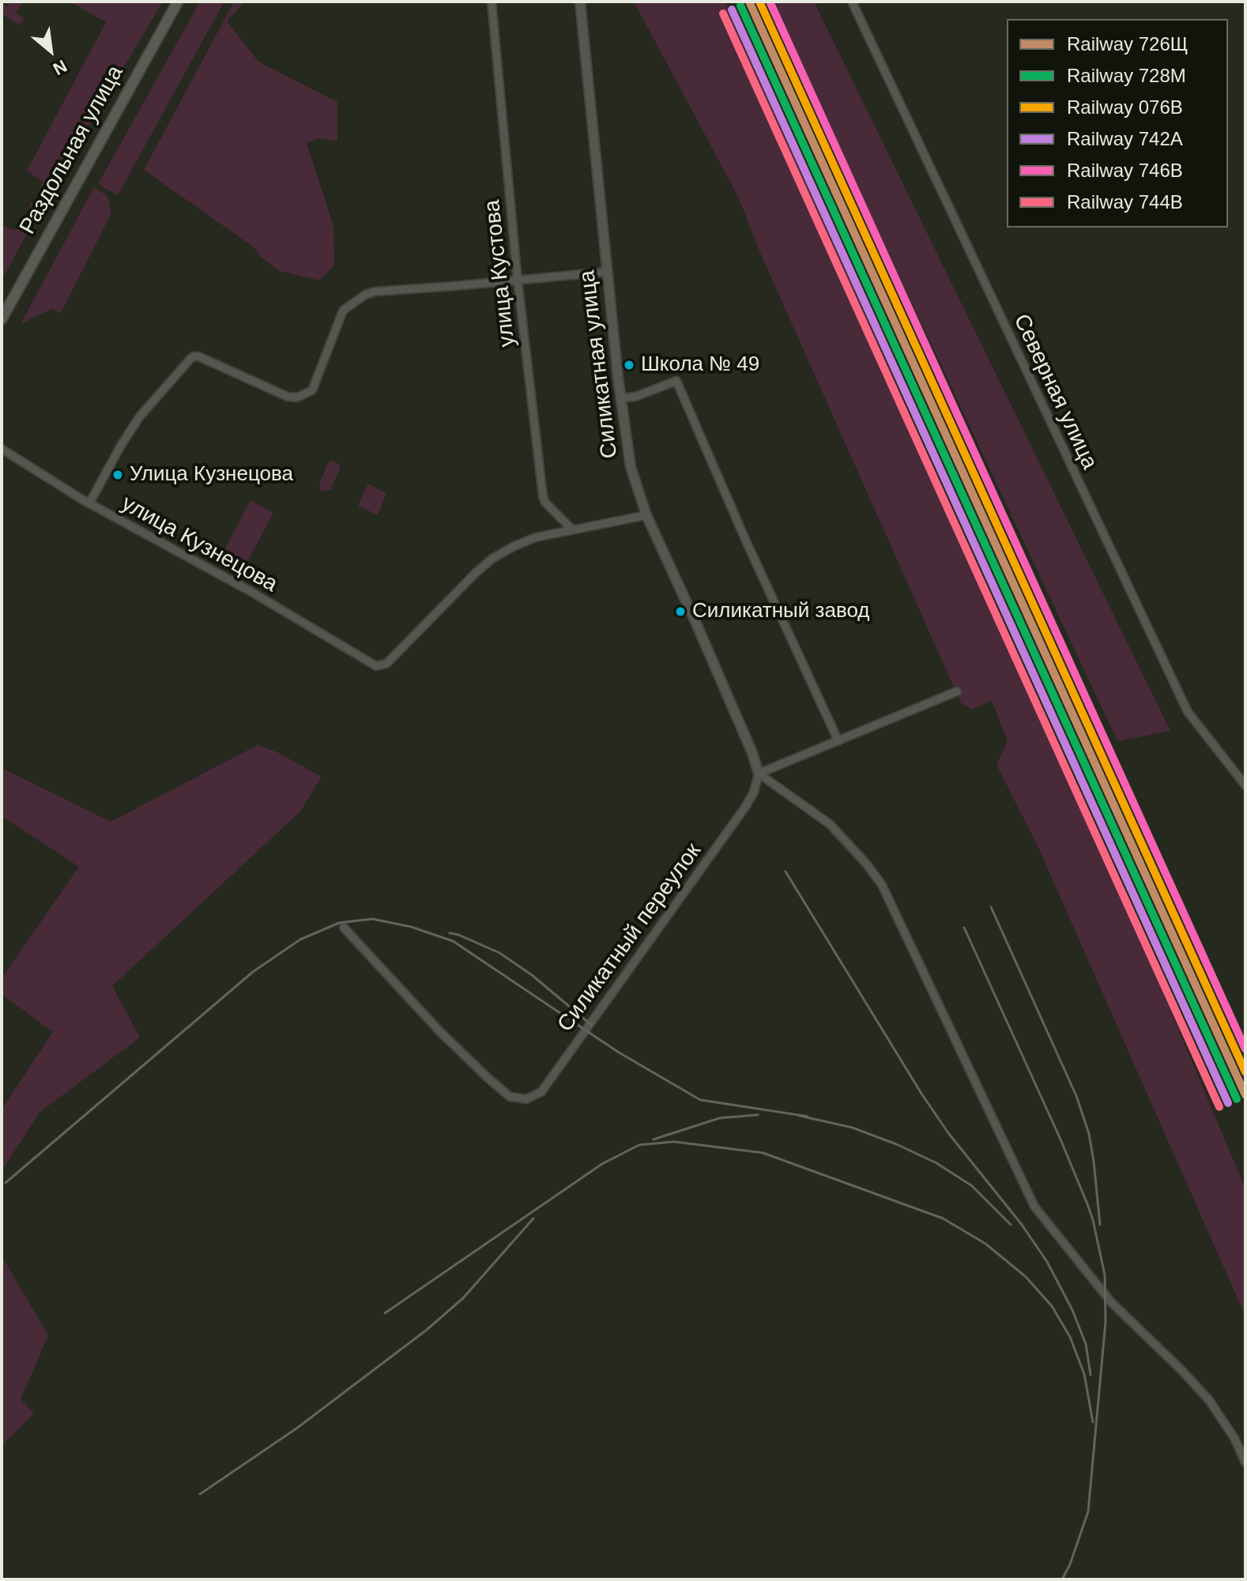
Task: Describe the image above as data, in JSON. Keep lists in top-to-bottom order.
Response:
{
  "streets": {
    "main road": ["Раздольная улица"],
    "street": [
      "улица Кустова",
      "Силикатная улица",
      "Северная улица",
      "улица Кузнецова",
      "Силикатный переулок"
    ]
  },
  "crossings": [
    ["улица Кустова", "улица Кузнецова"],
    ["Силикатная улица", "Силикатный переулок"]
  ],
  "places": ["Школа № 49", "Улица Кузнецова", "Силикатный завод"],
  "lines": [
    "rail line 726Щ",
    "rail line 076В",
    "rail line 746В",
    "rail line 728М",
    "rail line 742А",
    "rail line 744В"
  ],
  "legend": [
    "Railway 726Щ",
    "Railway 728М",
    "Railway 076В",
    "Railway 742А",
    "Railway 746В",
    "Railway 744В"
  ],
  "north": "bottom right"
}
